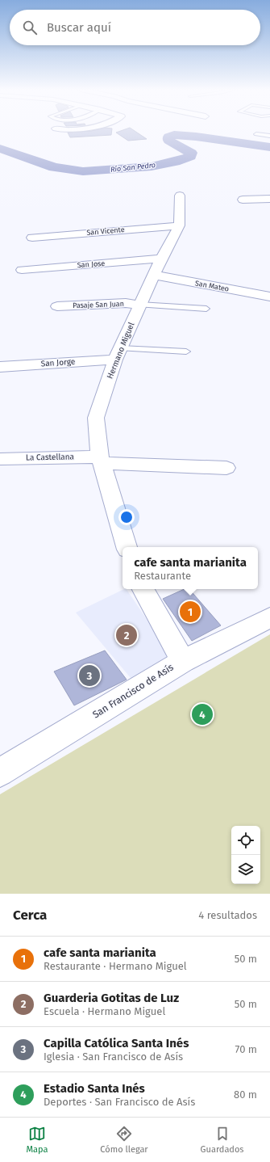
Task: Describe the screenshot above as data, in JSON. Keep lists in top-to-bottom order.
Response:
{
  "streets": {
    "street": [
      "San Vicente",
      "San Jose",
      "San Mateo",
      "Pasaje San Juan",
      "Hermano Miguel",
      "San Jorge",
      "La Castellana",
      "San Francisco de Asís"
    ]
  },
  "crossings": [
    ["San Vicente", "Hermano Miguel"],
    ["San Jose", "Hermano Miguel"],
    ["San Mateo", "Hermano Miguel"],
    ["Pasaje San Juan", "Hermano Miguel"],
    ["Hermano Miguel", "San Jorge"],
    ["Hermano Miguel", "La Castellana"]
  ],
  "water": ["Río San Pedro"],
  "page": {
    "search": "Buscar aquí",
    "popup": ["cafe santa marianita", "Restaurante"],
    "pins": [
      "1",
      "2",
      "3",
      "4"
    ],
    "heading": ["Cerca", "4 resultados"],
    "list": [
      {
        "mark": "1",
        "name": "cafe santa marianita",
        "note": "Restaurante · Hermano Miguel",
        "value": "50 m"
      },
      {
        "mark": "2",
        "name": "Guarderia Gotitas de Luz",
        "note": "Escuela · Hermano Miguel",
        "value": "50 m"
      },
      {
        "mark": "3",
        "name": "Capilla Católica Santa Inés",
        "note": "Iglesia · San Francisco de Asís",
        "value": "70 m"
      },
      {
        "mark": "4",
        "name": "Estadio Santa Inés",
        "note": "Deportes · San Francisco de Asís",
        "value": "80 m"
      }
    ],
    "nav": ["Mapa", "Cómo llegar", "Guardados"]
  }
}
